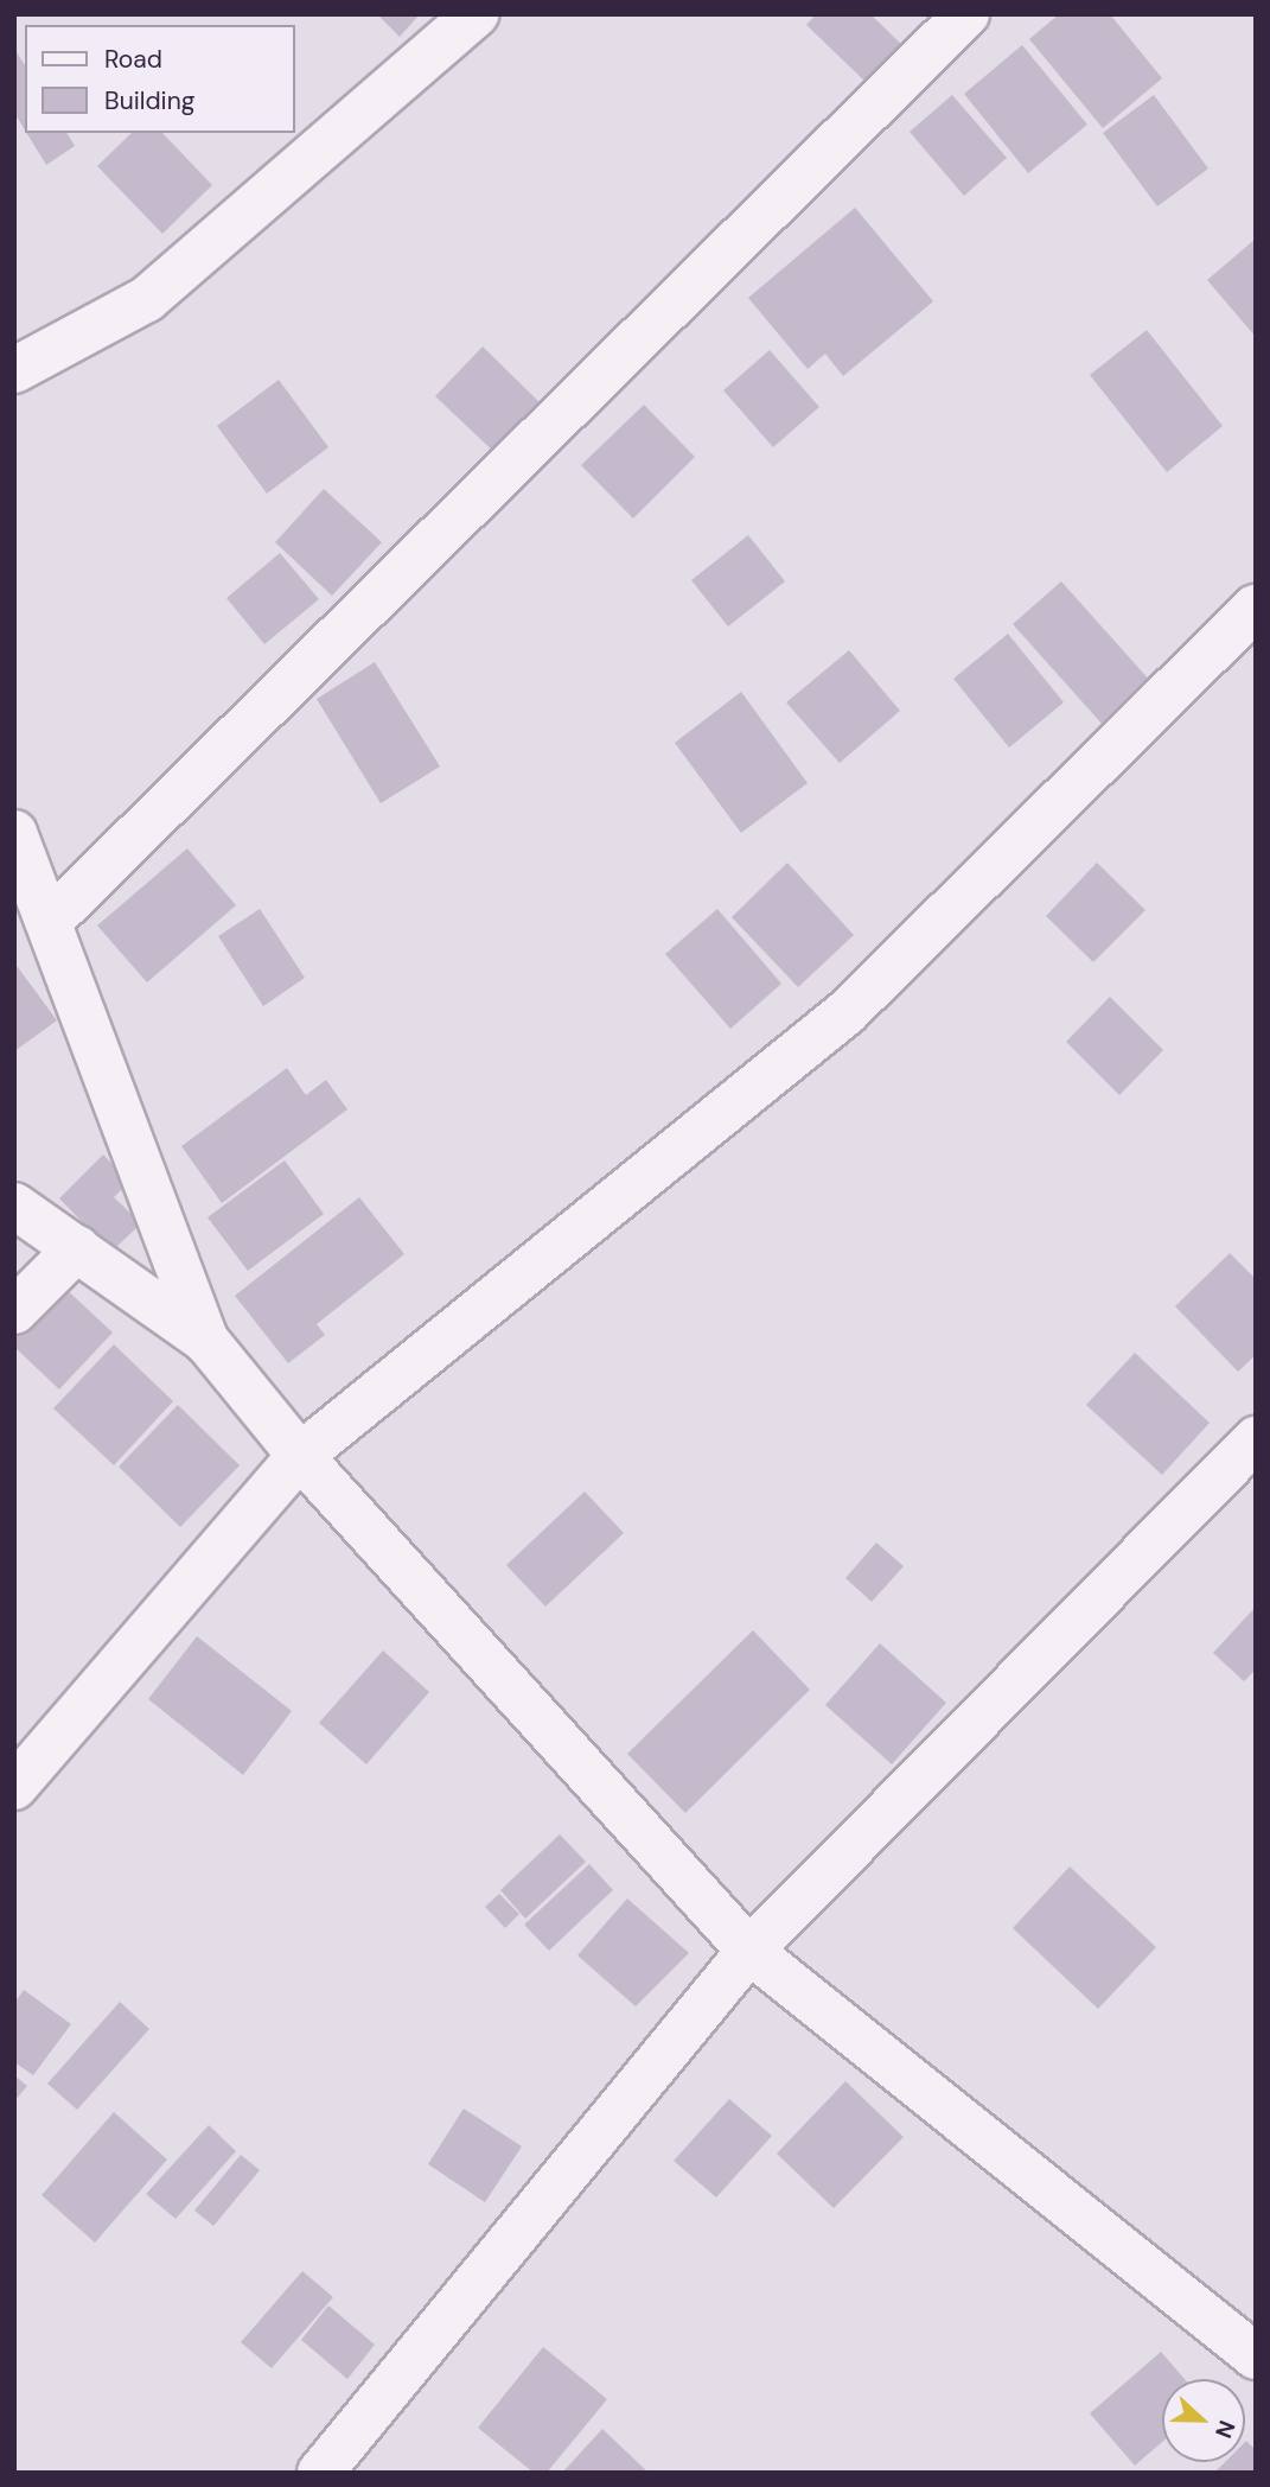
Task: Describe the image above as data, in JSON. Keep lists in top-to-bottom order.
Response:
{
  "legend": ["Road", "Building"],
  "north": "right"
}
